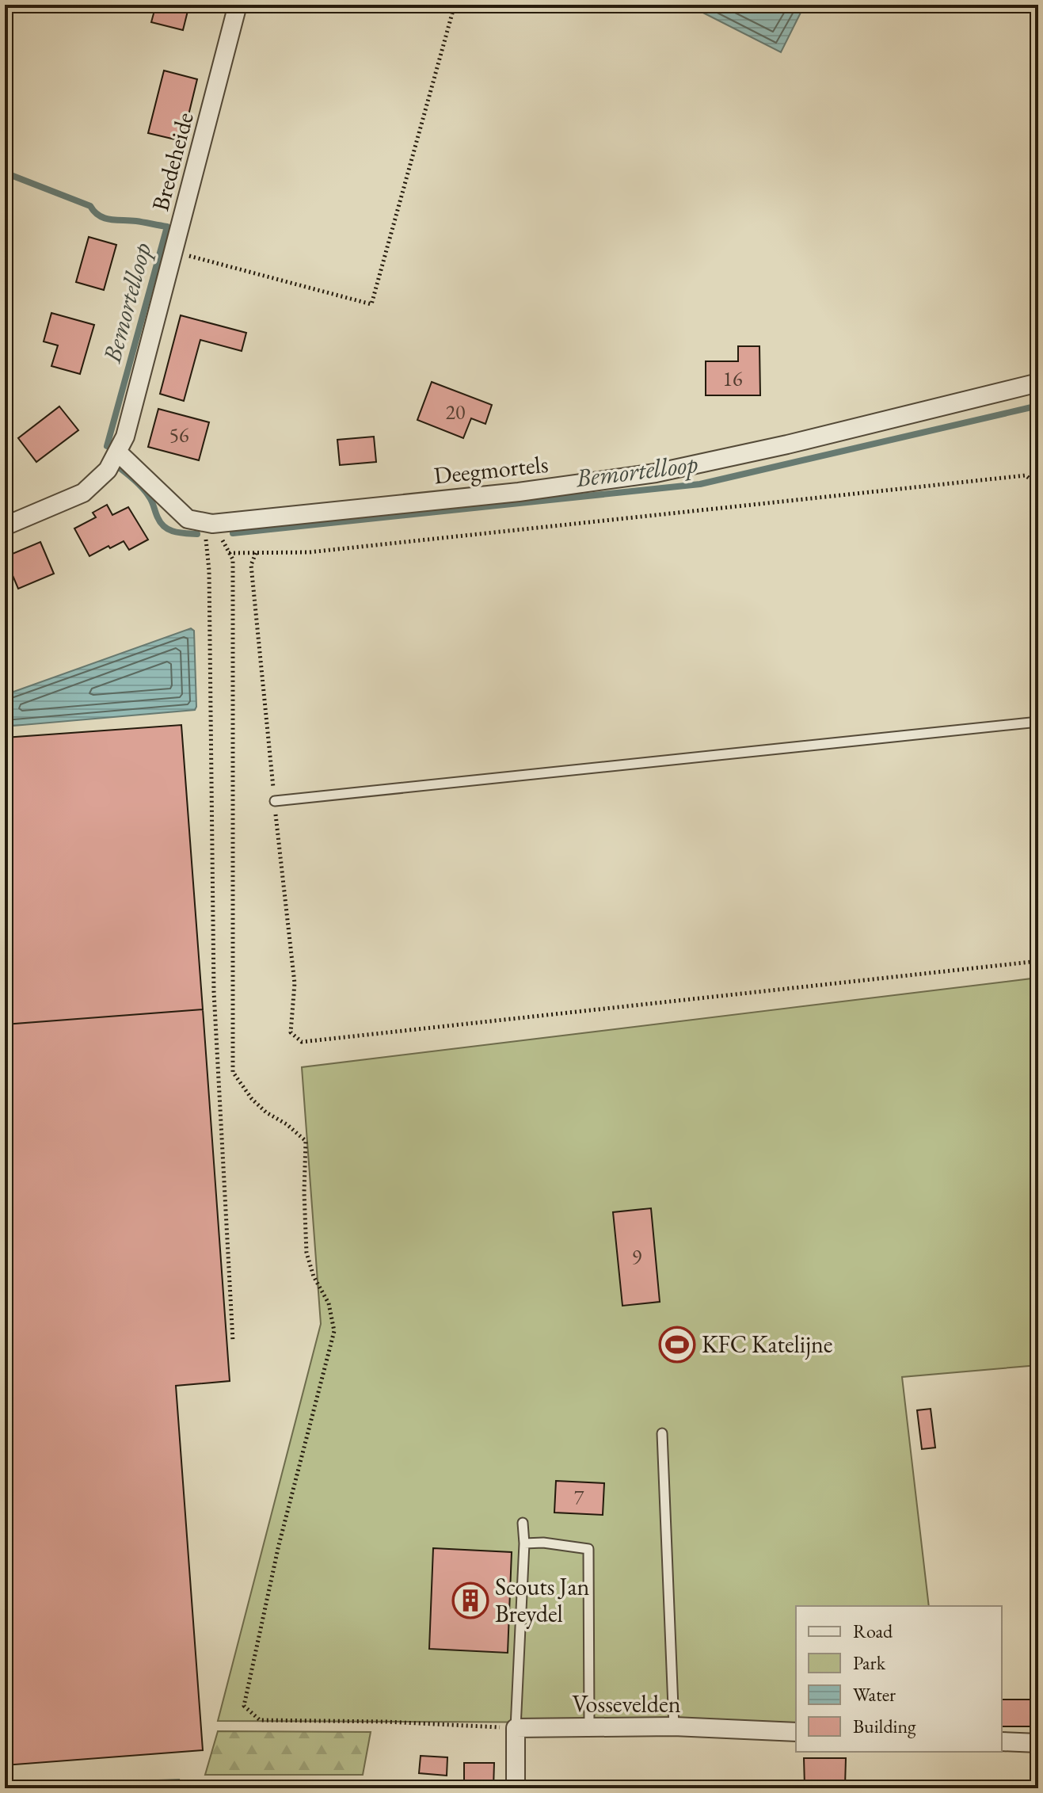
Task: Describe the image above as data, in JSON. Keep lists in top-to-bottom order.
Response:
{
  "streets": {
    "street": ["Bredeheide", "Deegmortels", "Vossevelden"]
  },
  "water": ["Bemortelloop"],
  "places": {
    "sports": ["KFC Katelijne"],
    "building": ["Scouts Jan Breydel"]
  },
  "house_numbers": [
    "16",
    "20",
    "56",
    "9",
    "7"
  ],
  "legend": [
    "Road",
    "Park",
    "Water",
    "Building"
  ]
}
